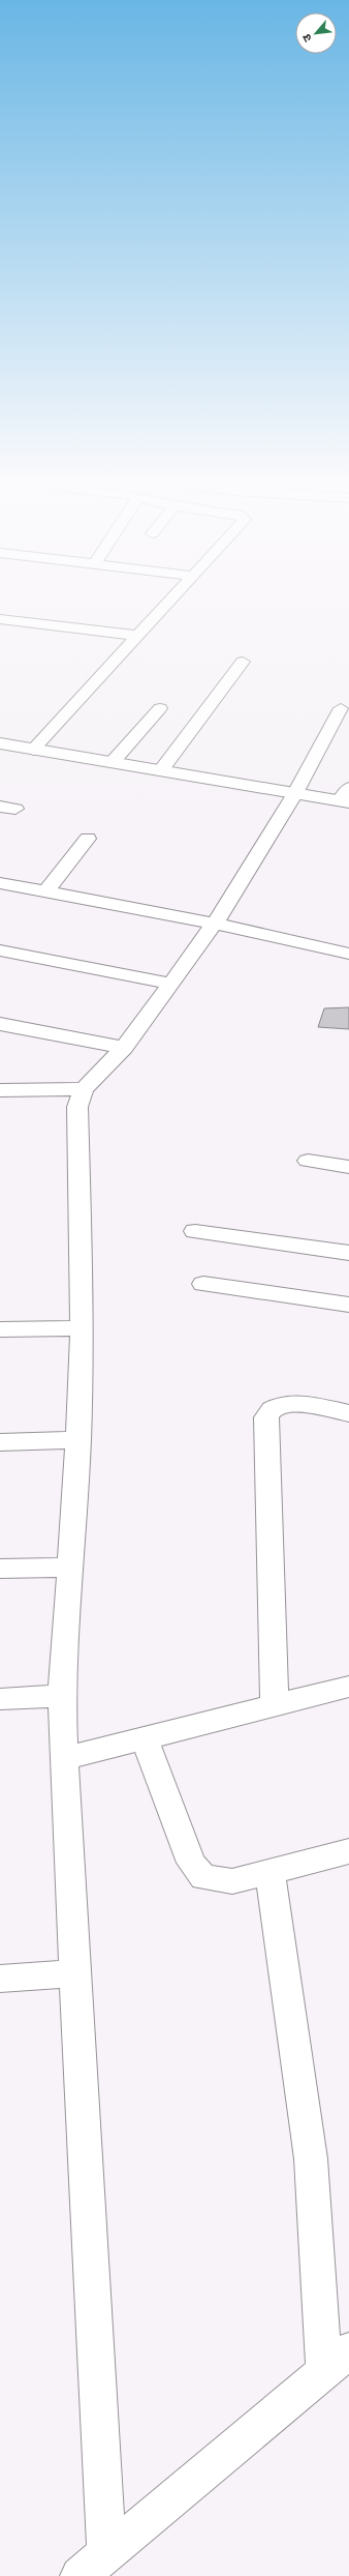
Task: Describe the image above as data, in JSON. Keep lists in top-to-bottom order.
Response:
{
  "north": "bottom left"
}
